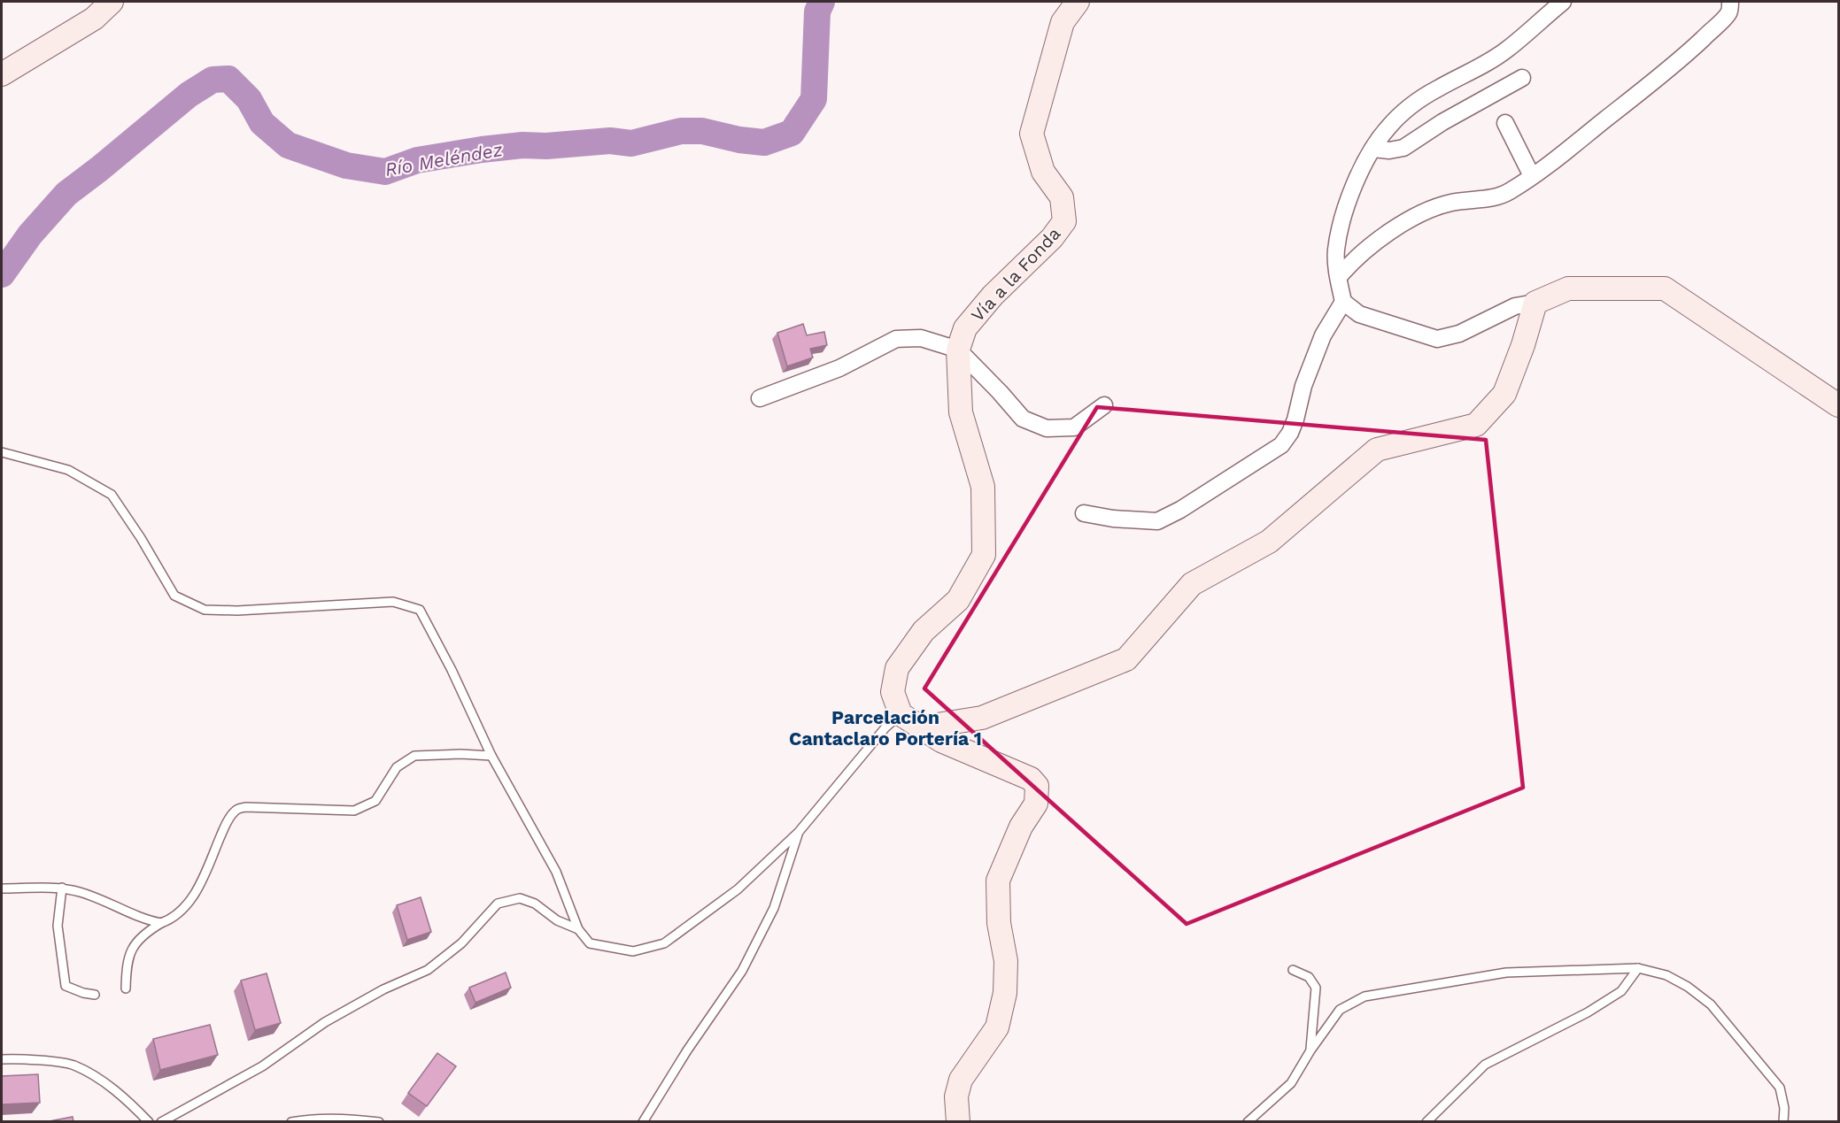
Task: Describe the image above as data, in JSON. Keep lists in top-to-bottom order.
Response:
{
  "streets": {
    "street": ["Vía a la Fonda"]
  },
  "districts": ["Parcelación Cantaclaro Portería 1"],
  "water": ["Río Meléndez"]
}
